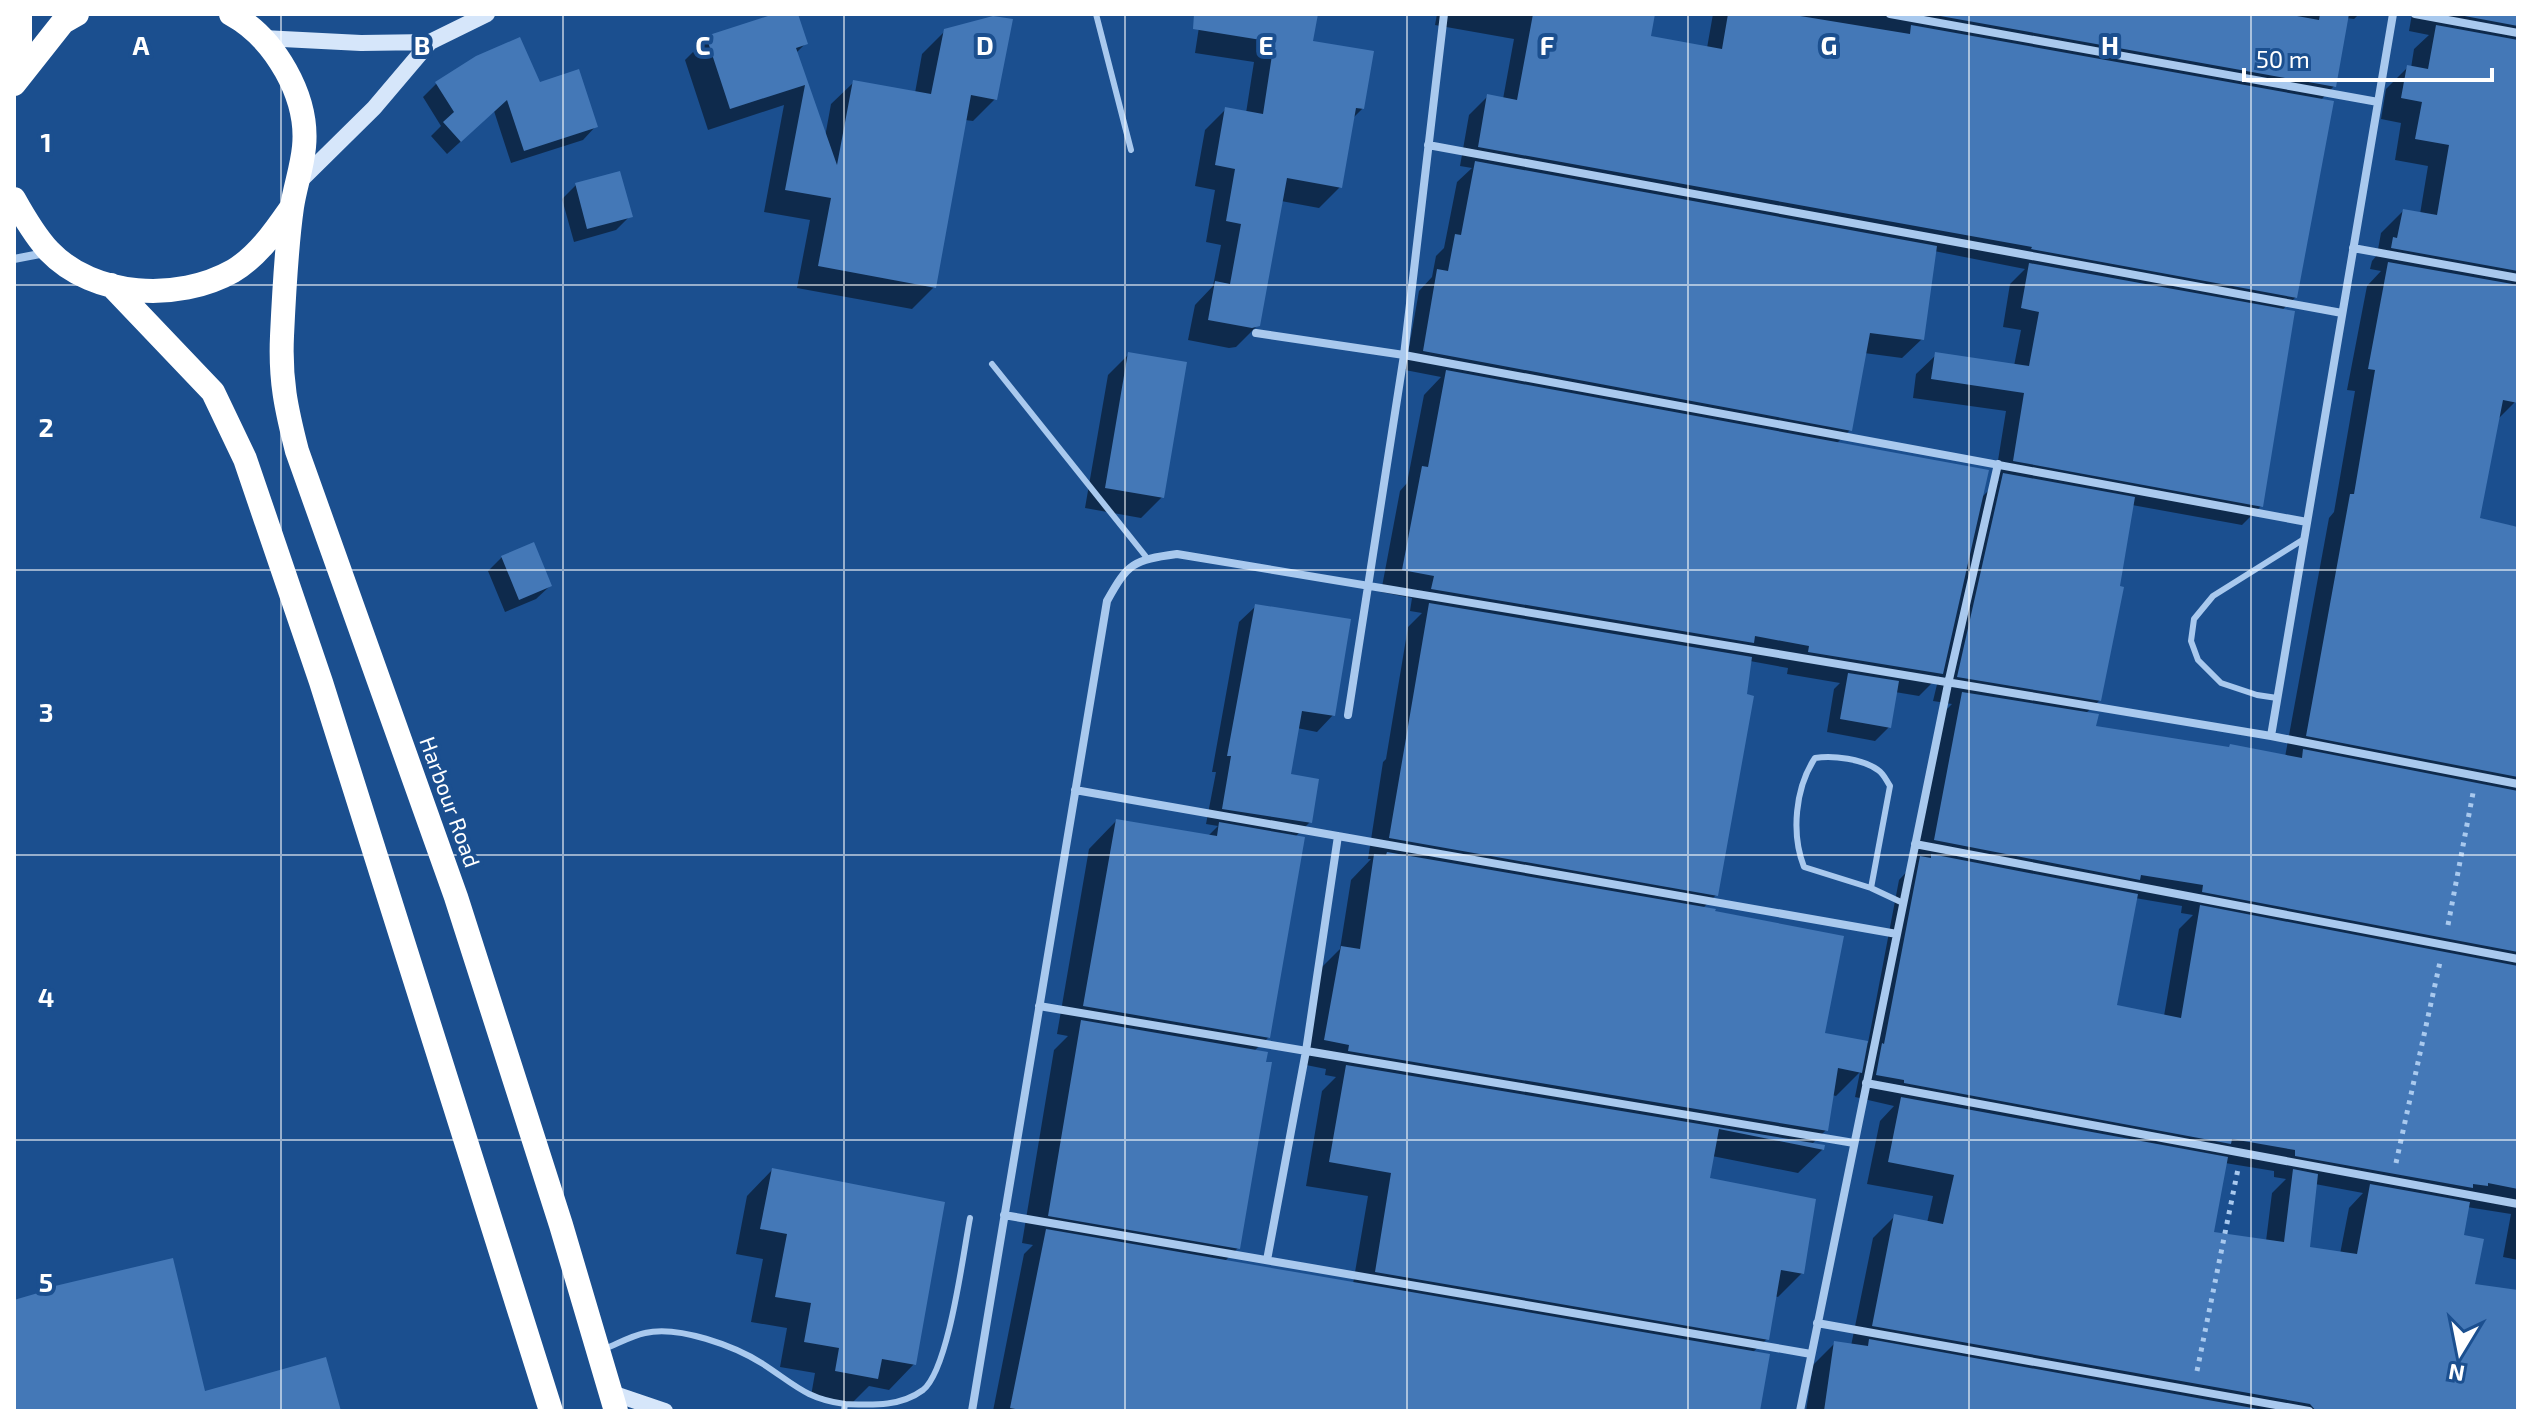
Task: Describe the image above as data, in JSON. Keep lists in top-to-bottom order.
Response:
{
  "streets": {
    "highway": ["Harbour Road"]
  },
  "scale_bar": "50 m",
  "north": "bottom",
  "grid": {
    "columns": [
      "A",
      "B",
      "C",
      "D",
      "E",
      "F",
      "G",
      "H"
    ],
    "rows": [
      "1",
      "2",
      "3",
      "4",
      "5"
    ]
  }
}
